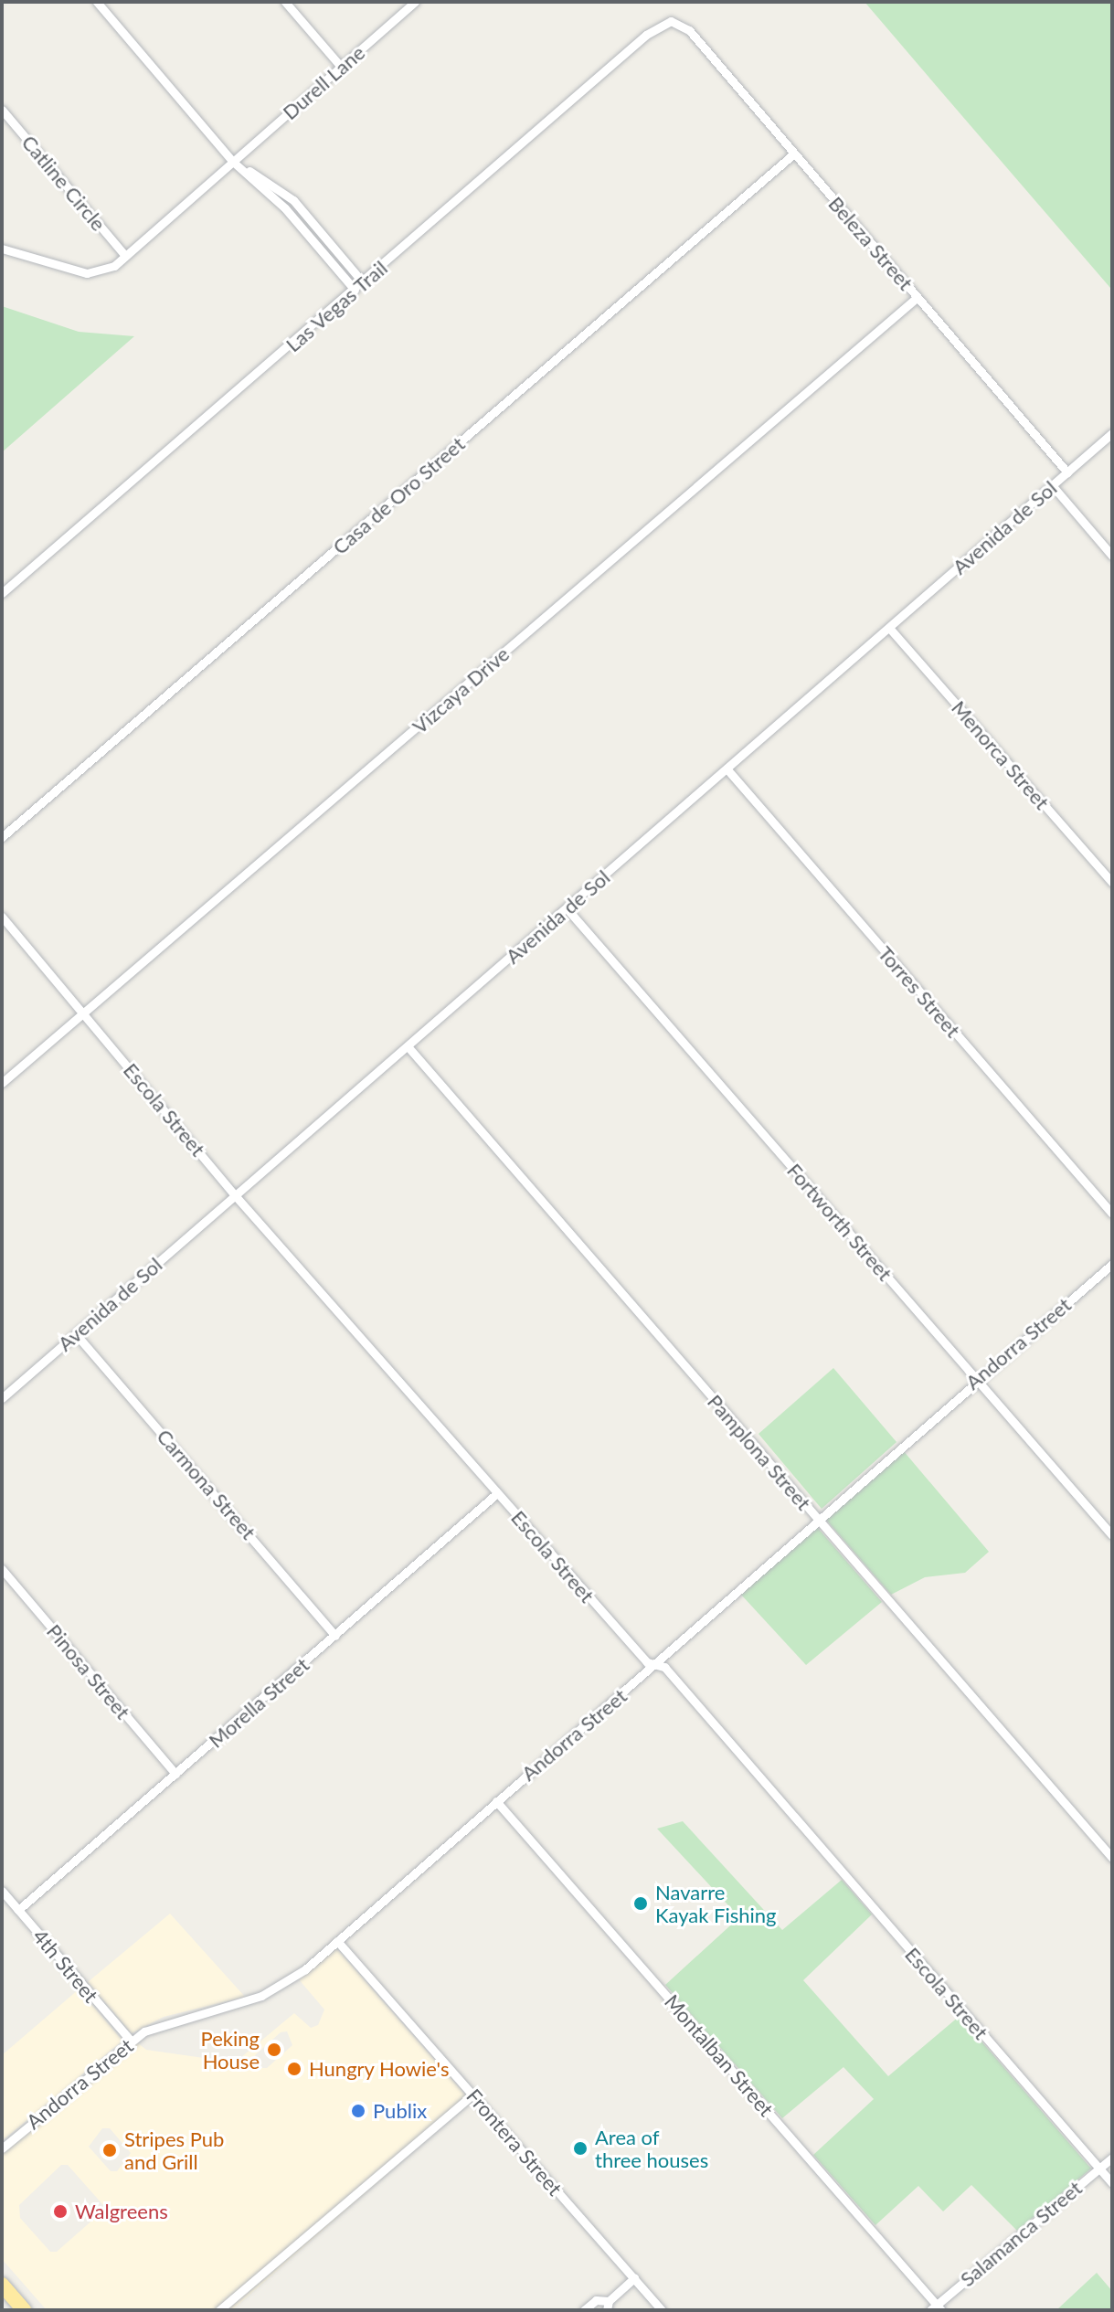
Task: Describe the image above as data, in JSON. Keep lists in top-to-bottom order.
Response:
{
  "streets": {
    "street": [
      "Durell Lane",
      "Catline Circle",
      "Beleza Street",
      "Las Vegas Trail",
      "Casa de Oro Street",
      "Avenida de Sol",
      "Vizcaya Drive",
      "Menorca Street",
      "Torres Street",
      "Escola Street",
      "Fortworth Street",
      "Andorra Street",
      "Pamplona Street",
      "Carmona Street",
      "Pinosa Street",
      "Morella Street",
      "4th Street",
      "Montalban Street",
      "Frontera Street",
      "Salamanca Street"
    ]
  },
  "crossings": [
    ["Beleza Street", "Las Vegas Trail"],
    ["Beleza Street", "Casa de Oro Street"],
    ["Beleza Street", "Avenida de Sol"],
    ["Beleza Street", "Vizcaya Drive"],
    ["Avenida de Sol", "Menorca Street"],
    ["Avenida de Sol", "Torres Street"],
    ["Avenida de Sol", "Escola Street"],
    ["Avenida de Sol", "Fortworth Street"],
    ["Avenida de Sol", "Pamplona Street"],
    ["Avenida de Sol", "Carmona Street"],
    ["Vizcaya Drive", "Escola Street"],
    ["Escola Street", "Andorra Street"],
    ["Escola Street", "Morella Street"],
    ["Escola Street", "Salamanca Street"],
    ["Fortworth Street", "Andorra Street"],
    ["Andorra Street", "Pamplona Street"],
    ["Andorra Street", "4th Street"],
    ["Andorra Street", "Montalban Street"],
    ["Andorra Street", "Frontera Street"],
    ["Carmona Street", "Morella Street"],
    ["Pinosa Street", "Morella Street"],
    ["Morella Street", "4th Street"],
    ["Montalban Street", "Salamanca Street"]
  ],
  "places": [
    "Navarre Kayak Fishing",
    "Peking House",
    "Hungry Howie's",
    "Publix",
    "Area of three houses",
    "Stripes Pub and Grill",
    "Walgreens"
  ]
}
